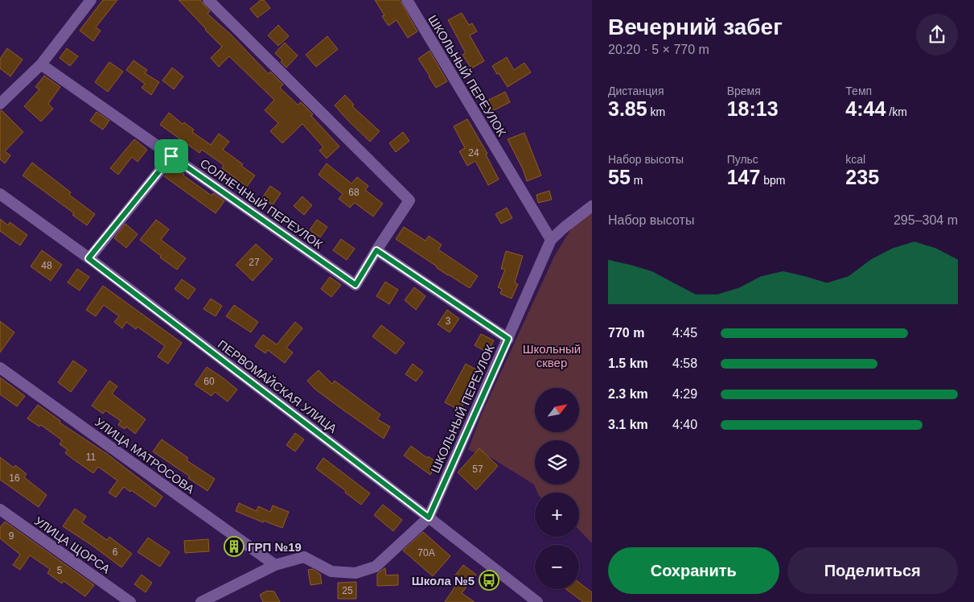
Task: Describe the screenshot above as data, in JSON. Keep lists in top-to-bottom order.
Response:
{
  "streets": {
    "street": [
      "ШКОЛЬНЫЙ ПЕРЕУЛОК",
      "СОЛНЕЧНЫЙ ПЕРЕУЛОК",
      "ПЕРВОМАЙСКАЯ УЛИЦА",
      "УЛИЦА МАТРОСОВА",
      "УЛИЦА ЩОРСА"
    ]
  },
  "crossings": [
    ["ШКОЛЬНЫЙ ПЕРЕУЛОК", "ПЕРВОМАЙСКАЯ УЛИЦА"],
    ["ШКОЛЬНЫЙ ПЕРЕУЛОК", "УЛИЦА МАТРОСОВА"]
  ],
  "parks": ["Школьный сквер"],
  "places": {
    "building": ["ГРП №19"],
    "bus stop": ["Школа №5"]
  },
  "house_numbers": [
    "24",
    "68",
    "27",
    "48",
    "3",
    "60",
    "11",
    "57",
    "16",
    "9",
    "6",
    "70А",
    "5",
    "25"
  ],
  "north": "top right",
  "page": {
    "heading": ["Вечерний забег", "20:20 · 5 × 770 m"],
    "stats": [
      ["Дистанция", "3.85 km"],
      ["Время", "18:13"],
      ["Темп", "4:44 /km"],
      ["Набор высоты", "55 m"],
      ["Пульс", "147 bpm"],
      ["kcal", "235"]
    ],
    "chart": ["Набор высоты", "295–304 m"],
    "list": [
      {
        "name": "770 m",
        "note": "4:45"
      },
      {
        "name": "1.5 km",
        "note": "4:58"
      },
      {
        "name": "2.3 km",
        "note": "4:29"
      },
      {
        "name": "3.1 km",
        "note": "4:40"
      }
    ],
    "map_buttons": ["+", "−"],
    "buttons": ["Сохранить", "Поделиться"]
  }
}
